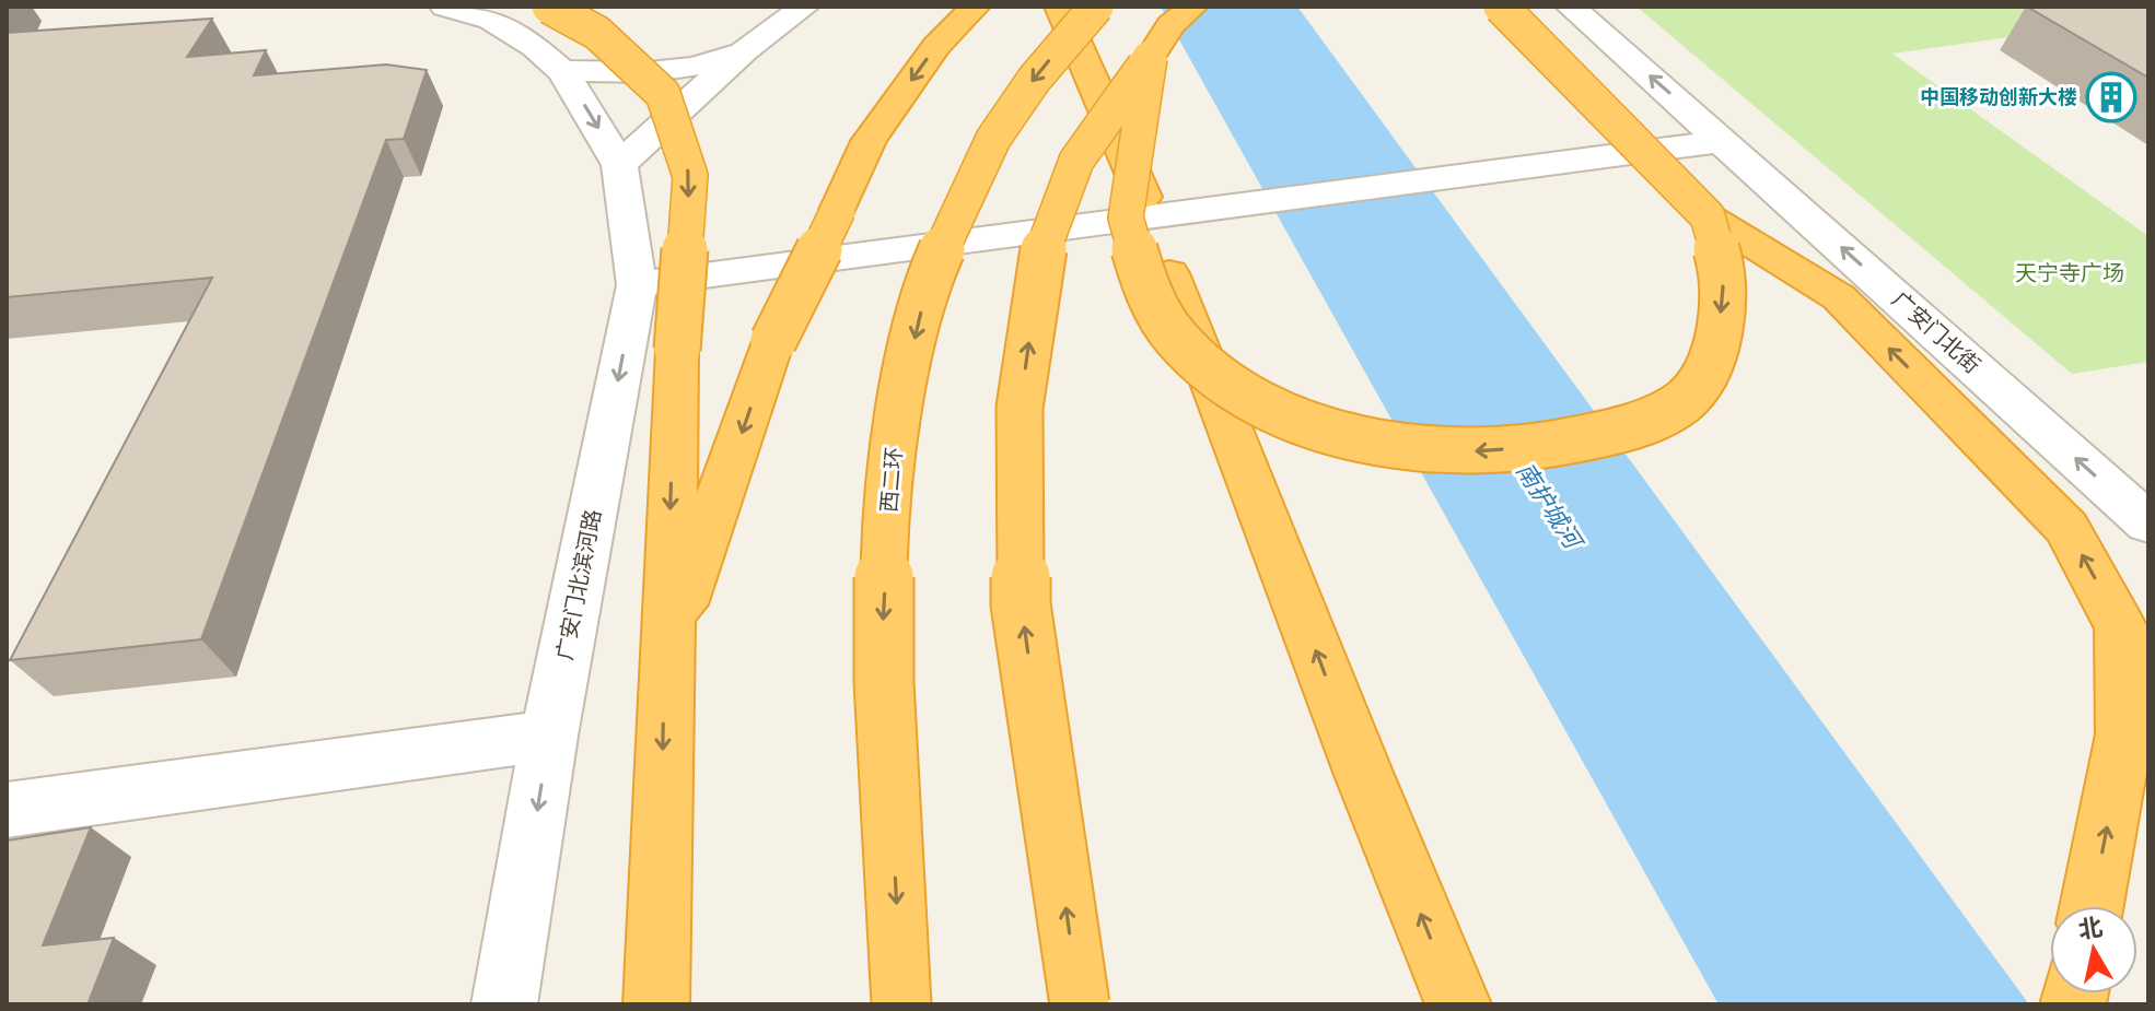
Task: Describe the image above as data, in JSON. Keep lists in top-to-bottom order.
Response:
{
  "streets": {
    "highway": ["西二环"],
    "street": ["广安门北街", "广安门北滨河路"]
  },
  "one_way": ["广安门北街", "广安门北滨河路"],
  "water": ["南护城河"],
  "parks": ["天宁寺广场"],
  "places": {
    "building": ["中国移动创新大楼"]
  },
  "north": "top"
}
